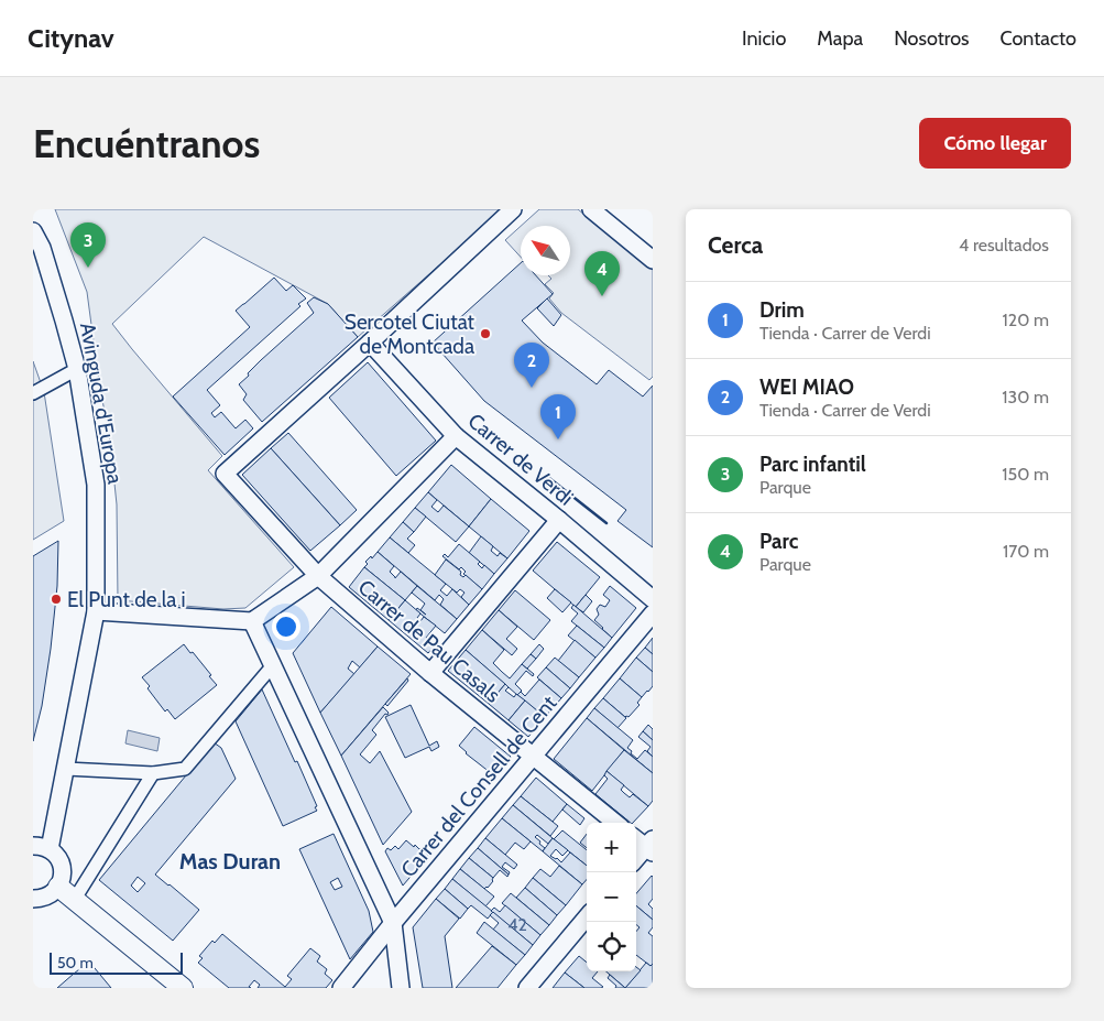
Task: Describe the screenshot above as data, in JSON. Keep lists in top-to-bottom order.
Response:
{
  "streets": {
    "street": [
      "Avinguda d'Europa",
      "Carrer de Verdi",
      "Carrer de Pau Casals",
      "Carrer del Consell de Cent"
    ]
  },
  "crossings": [
    ["Carrer de Verdi", "Carrer de Pau Casals"],
    ["Carrer de Pau Casals", "Carrer del Consell de Cent"]
  ],
  "districts": ["Mas Duran"],
  "places": ["Sercotel Ciutat de Montcada", "El Punt de la i"],
  "house_numbers": ["42"],
  "scale_bar": "50 m",
  "north": "top left",
  "page": {
    "header": "Citynav",
    "nav": [
      "Inicio",
      "Mapa",
      "Nosotros",
      "Contacto"
    ],
    "buttons": "Cómo llegar",
    "title": "Encuéntranos",
    "heading": ["Cerca", "4 resultados"],
    "pins": [
      "3",
      "4",
      "2",
      "1"
    ],
    "list": [
      {
        "mark": "1",
        "name": "Drim",
        "note": "Tienda · Carrer de Verdi",
        "value": "120 m"
      },
      {
        "mark": "2",
        "name": "WEI MIAO",
        "note": "Tienda · Carrer de Verdi",
        "value": "130 m"
      },
      {
        "mark": "3",
        "name": "Parc infantil",
        "note": "Parque",
        "value": "150 m"
      },
      {
        "mark": "4",
        "name": "Parc",
        "note": "Parque",
        "value": "170 m"
      }
    ],
    "map_buttons": ["+", "−"],
    "scale": "50 m"
  }
}
